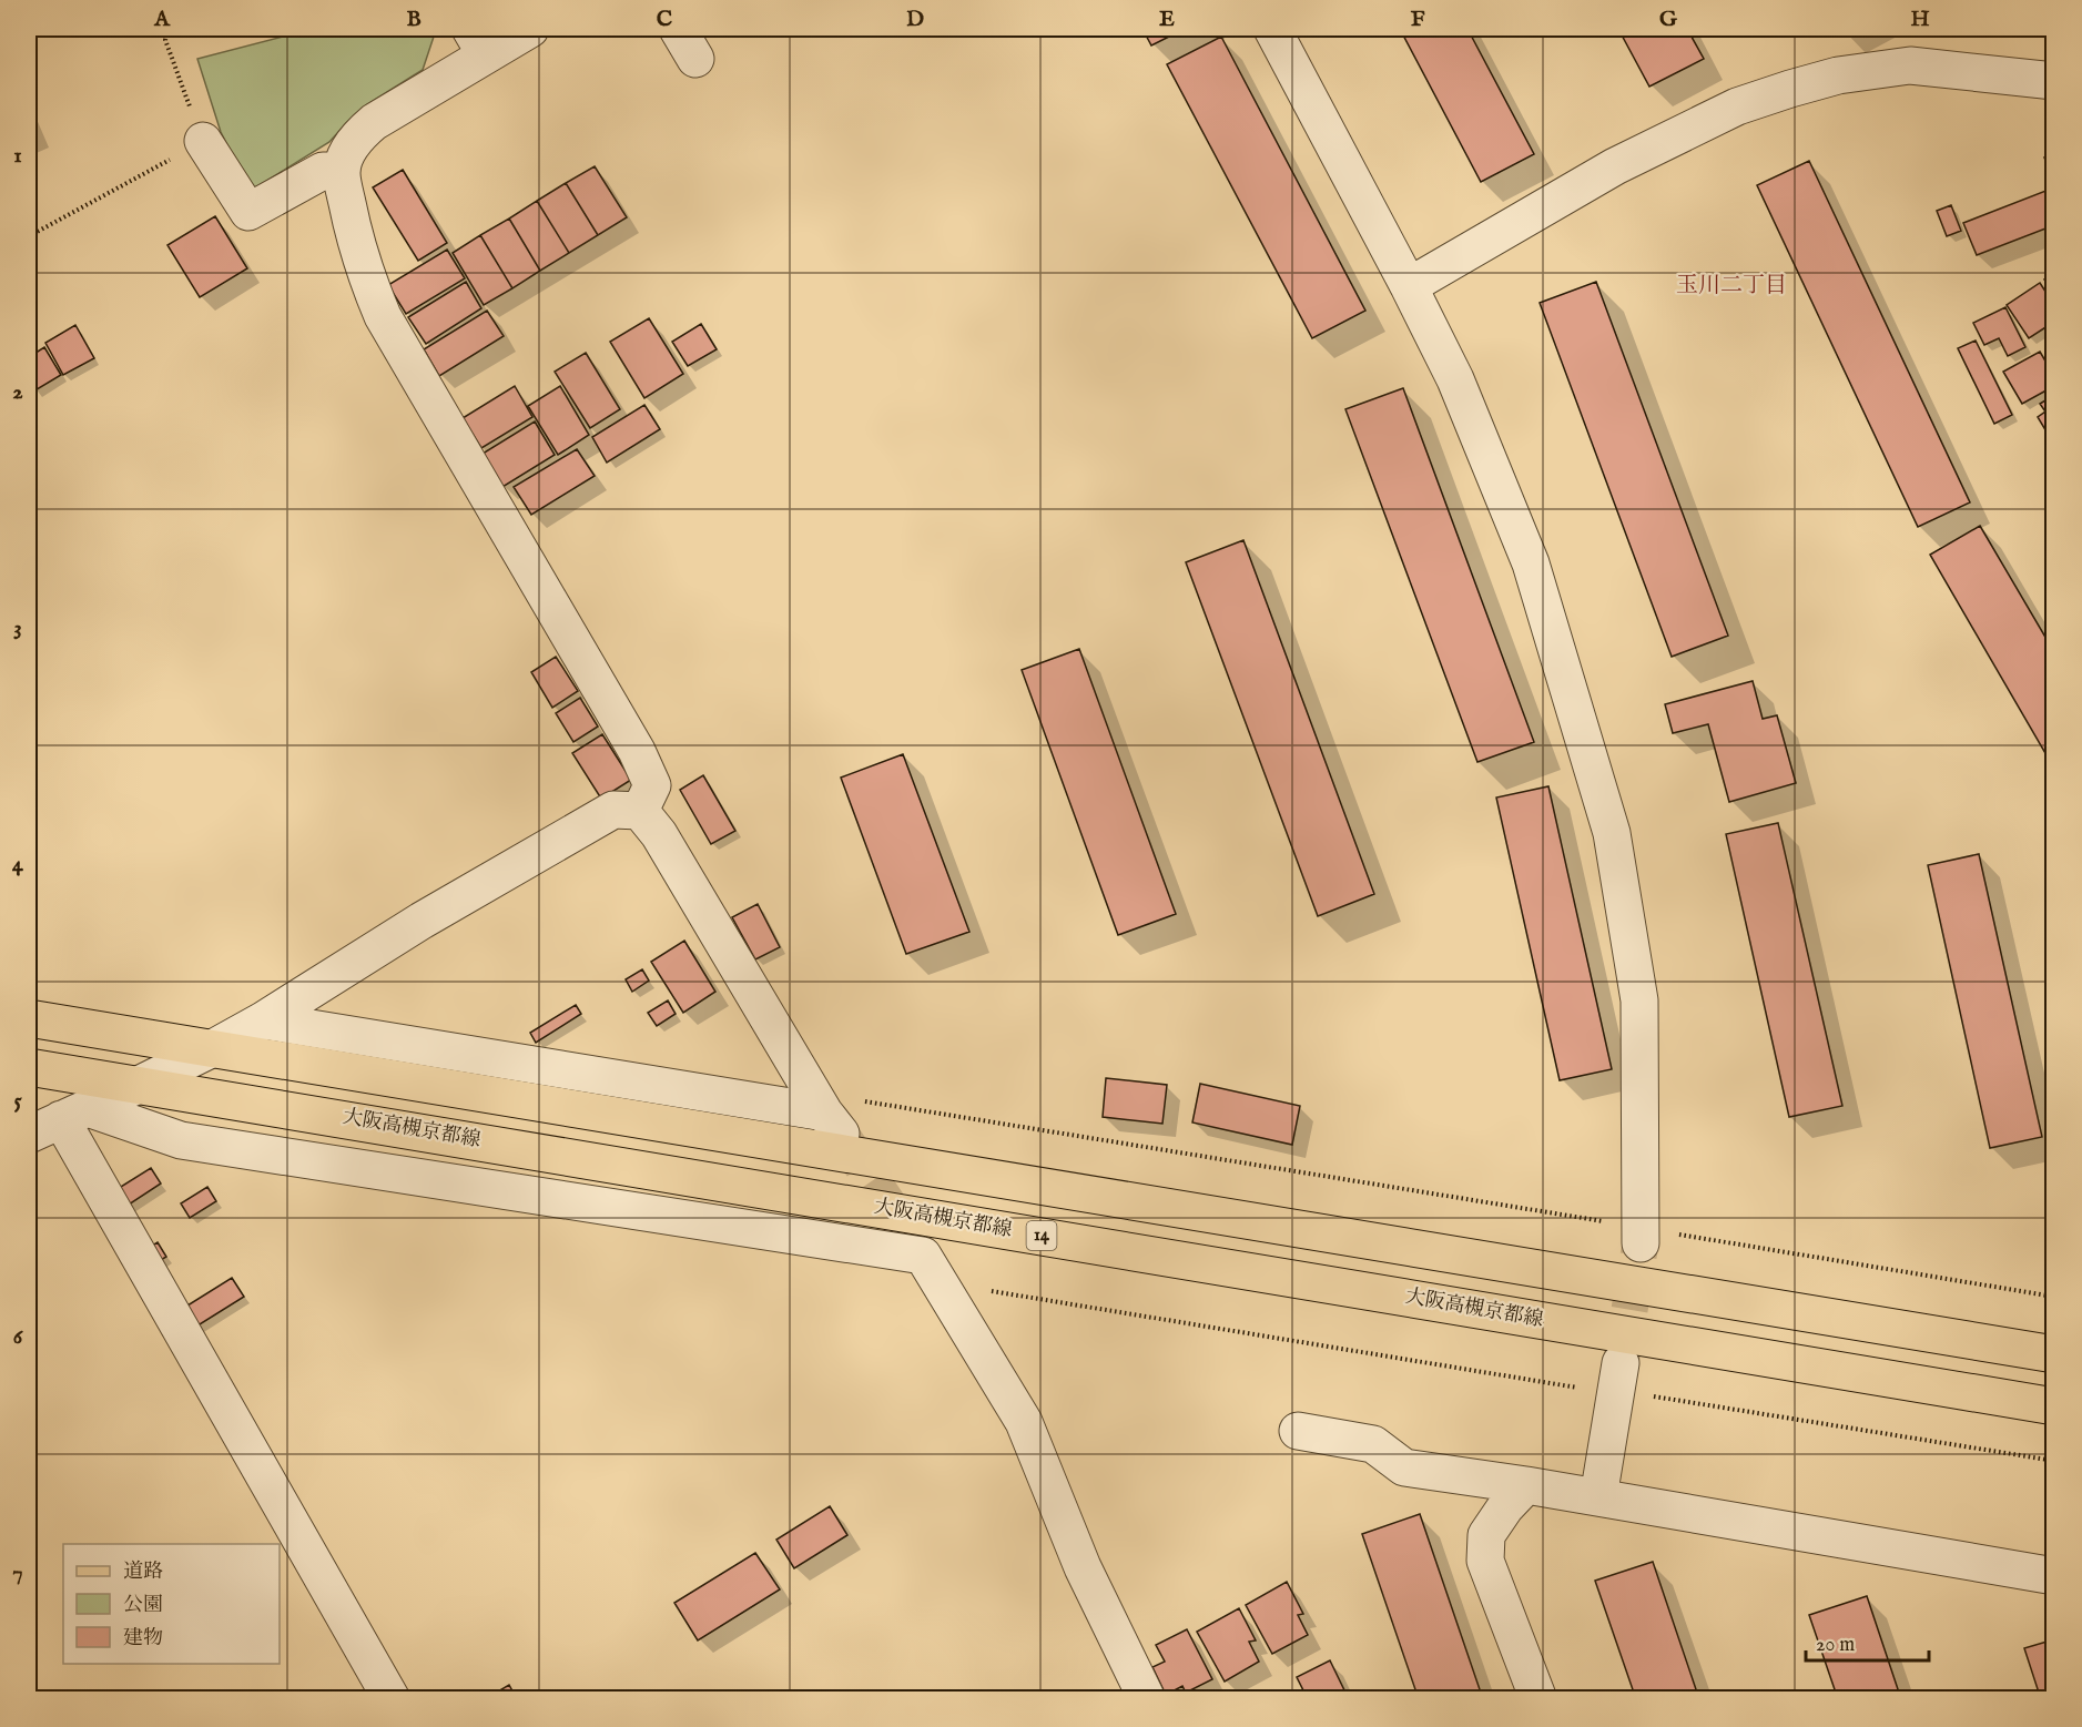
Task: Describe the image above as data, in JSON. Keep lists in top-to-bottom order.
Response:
{
  "streets": {
    "main road": ["大阪高槻京都線", "14"]
  },
  "districts": ["玉川二丁目"],
  "legend": ["道路", "公園", "建物"],
  "scale_bar": "20 m",
  "grid": {
    "columns": [
      "A",
      "B",
      "C",
      "D",
      "E",
      "F",
      "G",
      "H"
    ],
    "rows": [
      "1",
      "2",
      "3",
      "4",
      "5",
      "6",
      "7"
    ]
  }
}
